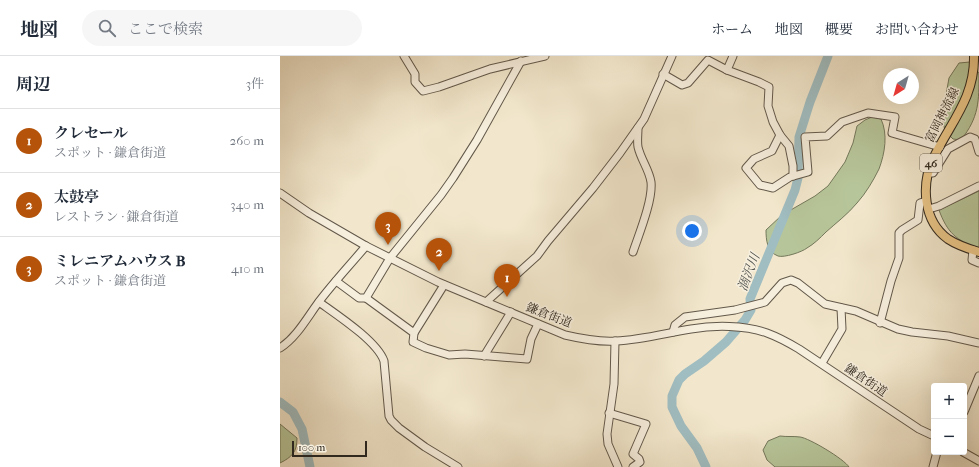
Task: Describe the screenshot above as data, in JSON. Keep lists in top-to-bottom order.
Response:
{
  "streets": {
    "main road": ["富岡神流線", "46"],
    "street": ["鎌倉街道"]
  },
  "water": ["涸沢川"],
  "scale_bar": "100 m",
  "north": "bottom left",
  "page": {
    "header": "地図",
    "search": "ここで検索",
    "nav": [
      "ホーム",
      "地図",
      "概要",
      "お問い合わせ"
    ],
    "heading": ["周辺", "3件"],
    "list": [
      {
        "mark": "1",
        "name": "クレセール",
        "note": "スポット · 鎌倉街道",
        "value": "260 m"
      },
      {
        "mark": "2",
        "name": "太鼓亭",
        "note": "レストラン · 鎌倉街道",
        "value": "340 m"
      },
      {
        "mark": "3",
        "name": "ミレニアムハウス B",
        "note": "スポット · 鎌倉街道",
        "value": "410 m"
      }
    ],
    "pins": ["3", "2", "1"],
    "map_buttons": ["+", "−"],
    "scale": "100 m"
  }
}
